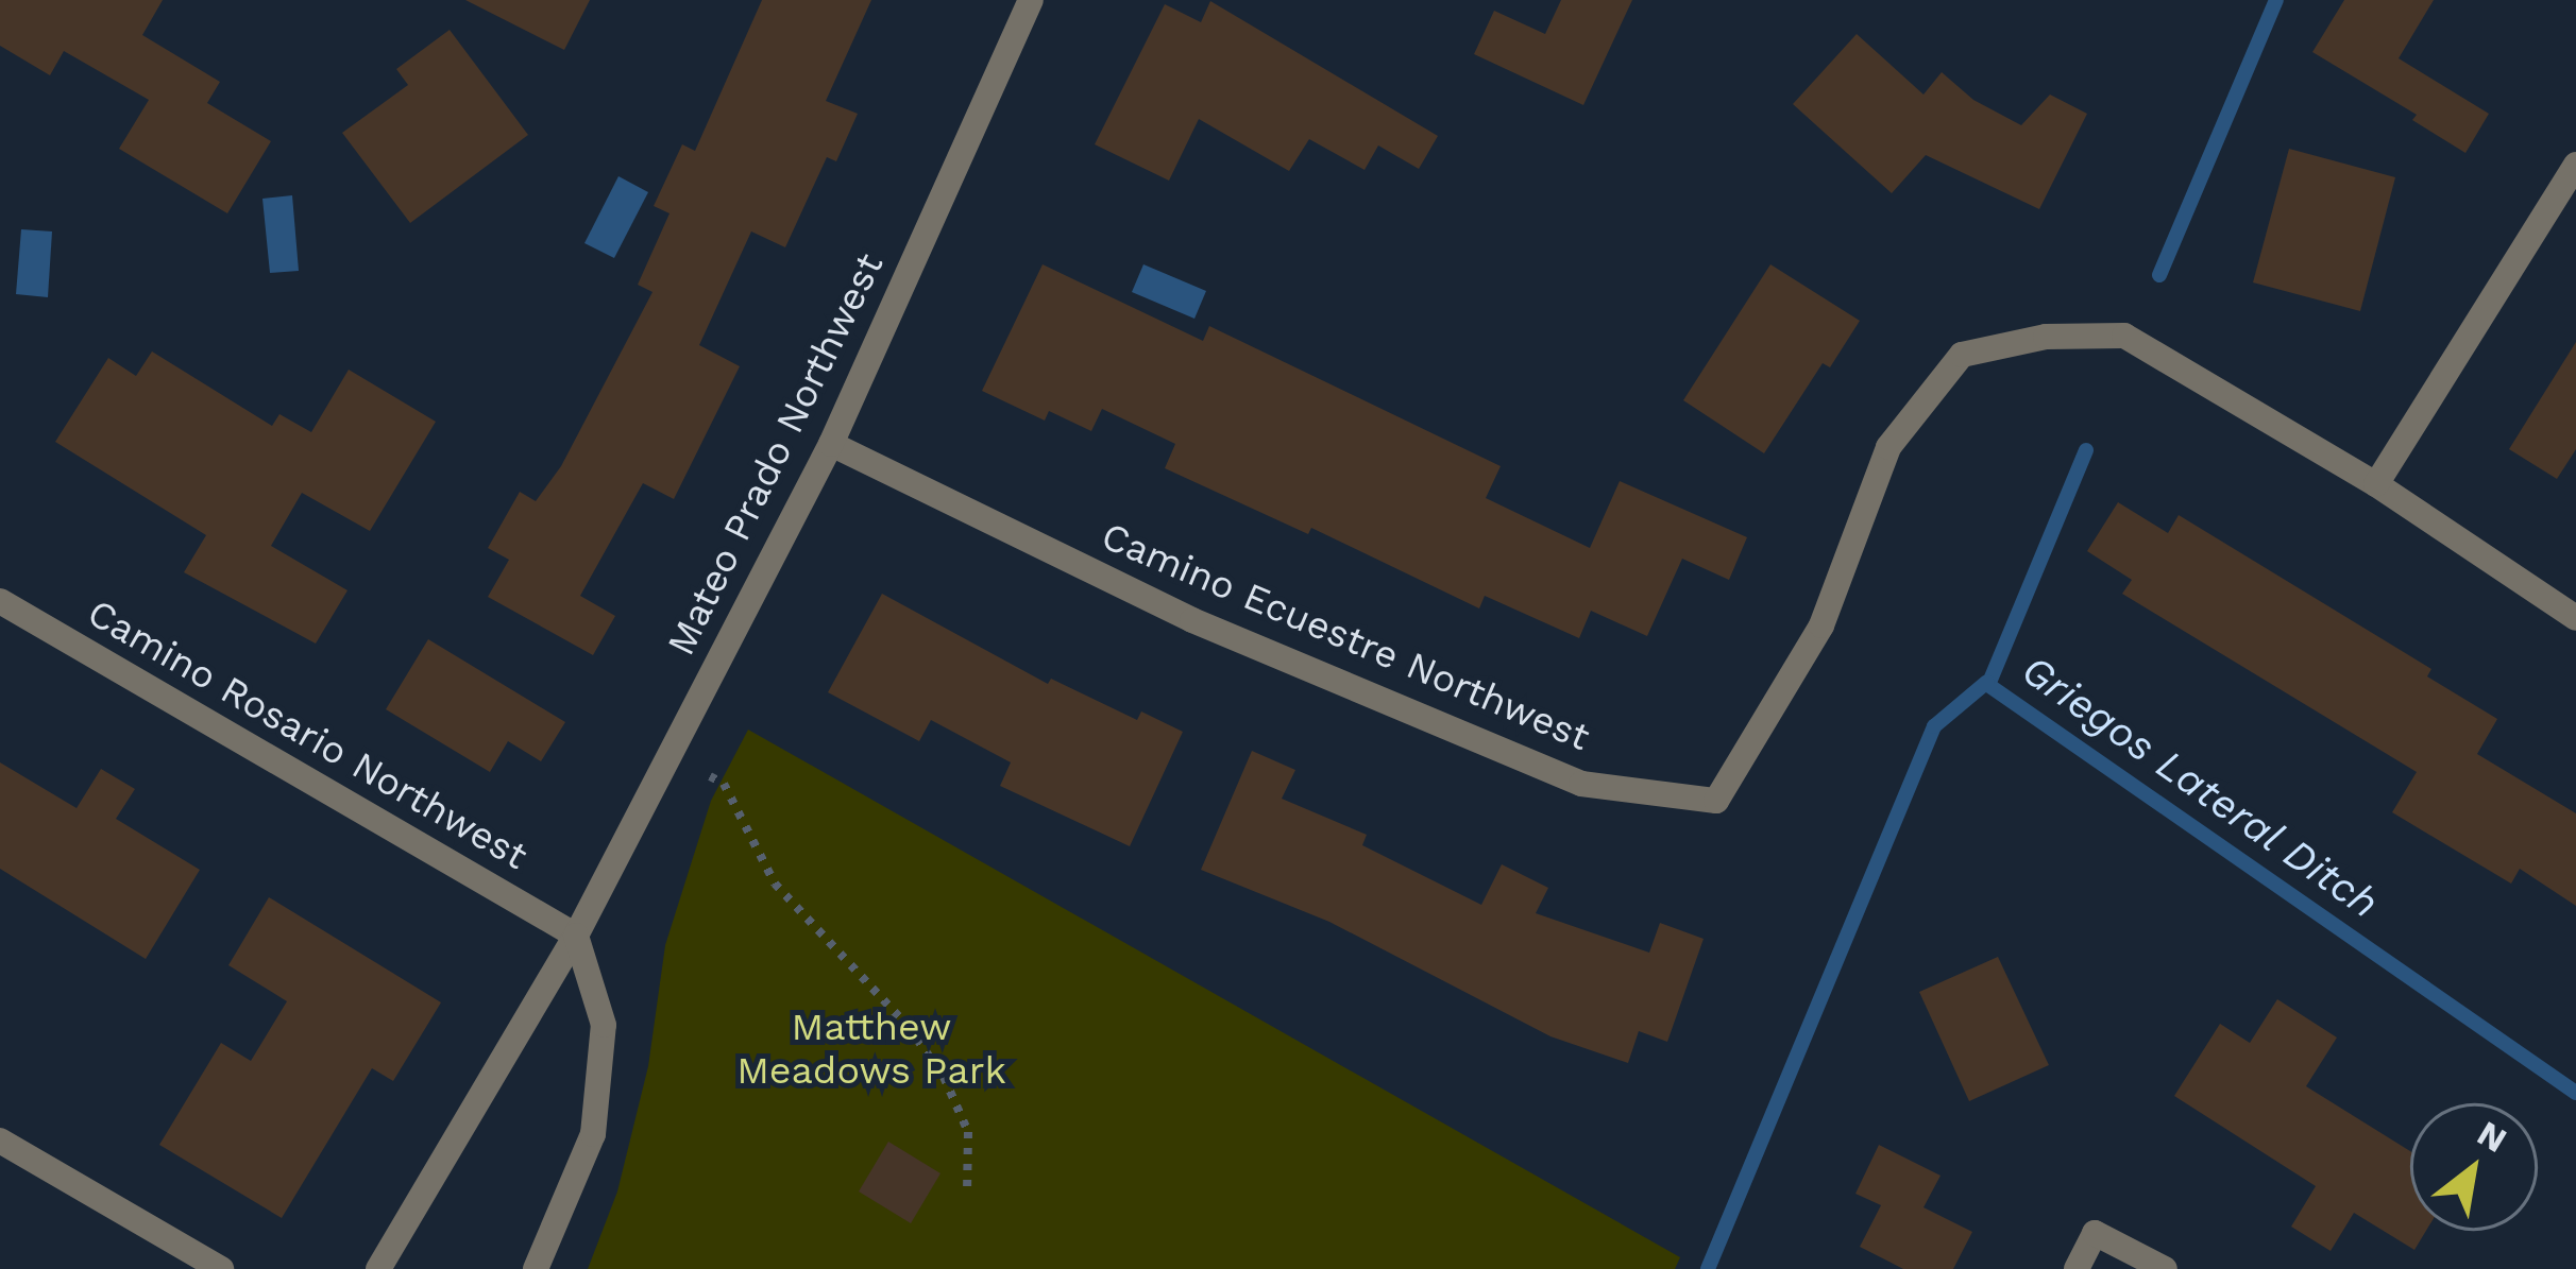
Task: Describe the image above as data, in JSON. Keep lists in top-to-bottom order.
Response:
{
  "streets": {
    "street": ["Mateo Prado Northwest", "Camino Ecuestre Northwest", "Camino Rosario Northwest"]
  },
  "crossings": [
    ["Mateo Prado Northwest", "Camino Ecuestre Northwest"],
    ["Mateo Prado Northwest", "Camino Rosario Northwest"]
  ],
  "water": ["Griegos Lateral Ditch"],
  "parks": ["Matthew Meadows Park"],
  "north": "top right"
}
